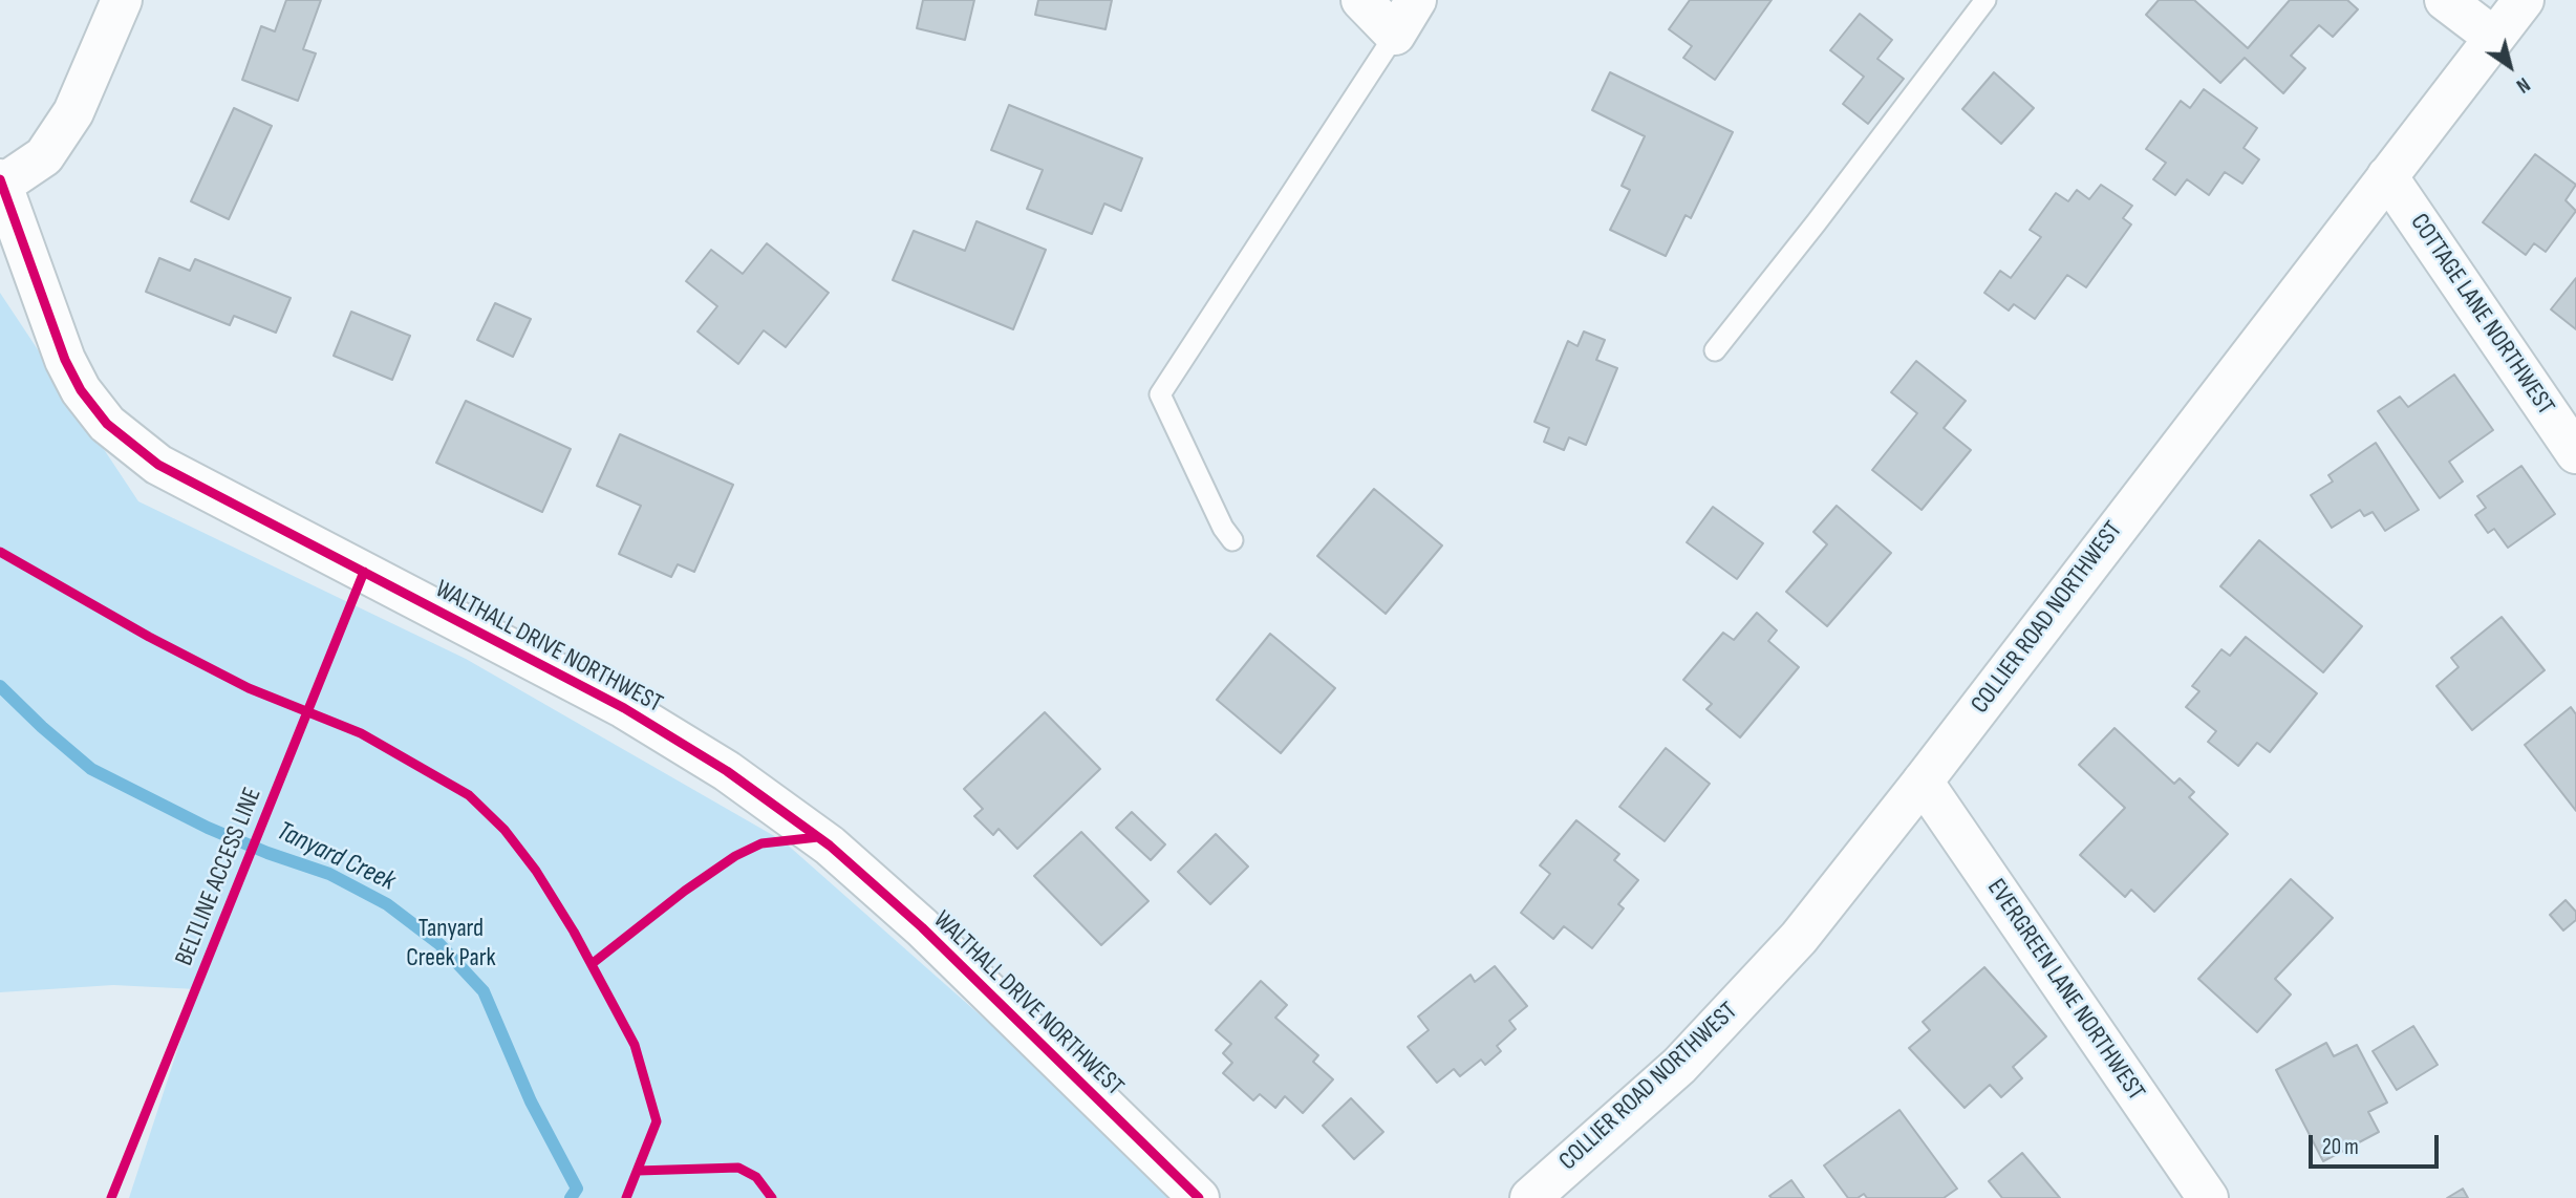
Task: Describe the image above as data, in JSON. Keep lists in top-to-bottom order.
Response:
{
  "streets": {
    "street": [
      "COTTAGE LANE NORTHWEST",
      "COLLIER ROAD NORTHWEST",
      "WALTHALL DRIVE NORTHWEST",
      "EVERGREEN LANE NORTHWEST"
    ],
    "cycle path": ["BELTLINE ACCESS LINE"]
  },
  "crossings": [
    ["COTTAGE LANE NORTHWEST", "COLLIER ROAD NORTHWEST"],
    ["COLLIER ROAD NORTHWEST", "EVERGREEN LANE NORTHWEST"]
  ],
  "water": ["Tanyard Creek"],
  "parks": ["Tanyard Creek Park"],
  "scale_bar": "20 m",
  "north": "bottom right"
}
